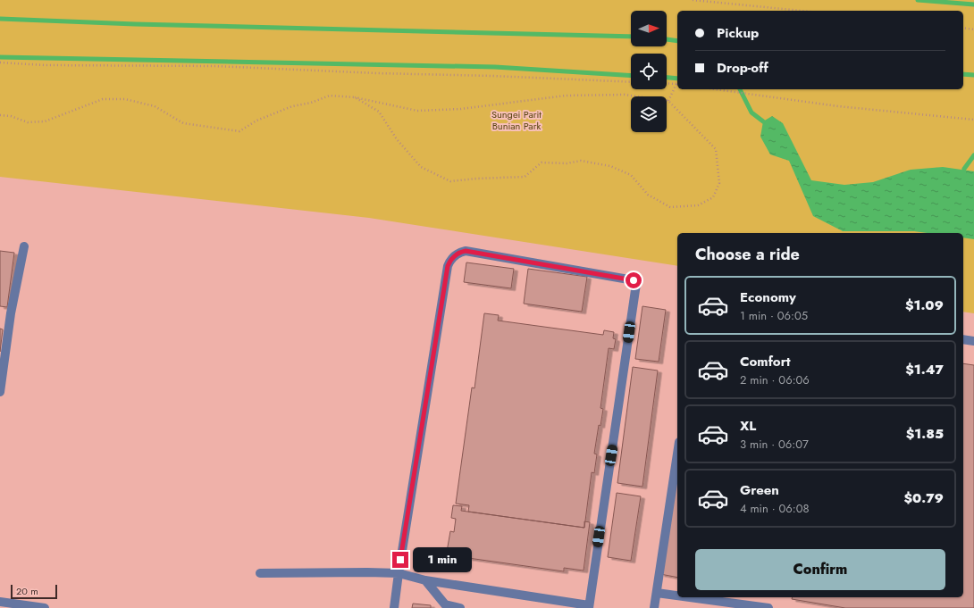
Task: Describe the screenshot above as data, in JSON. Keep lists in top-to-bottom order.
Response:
{
  "parks": ["Sungei Parit Bunian Park"],
  "scale_bar": "20 m",
  "north": "right",
  "page": {
    "banner": ["Pickup", "Drop-off"],
    "heading": "Choose a ride",
    "list": [
      {
        "name": "Economy",
        "note": "1 min · 06:05",
        "value": "$1.09"
      },
      {
        "name": "Comfort",
        "note": "2 min · 06:06",
        "value": "$1.47"
      },
      {
        "name": "XL",
        "note": "3 min · 06:07",
        "value": "$1.85"
      },
      {
        "name": "Green",
        "note": "4 min · 06:08",
        "value": "$0.79"
      }
    ],
    "buttons": "Confirm",
    "bubble": "1 min",
    "scale": "20 m"
  }
}
